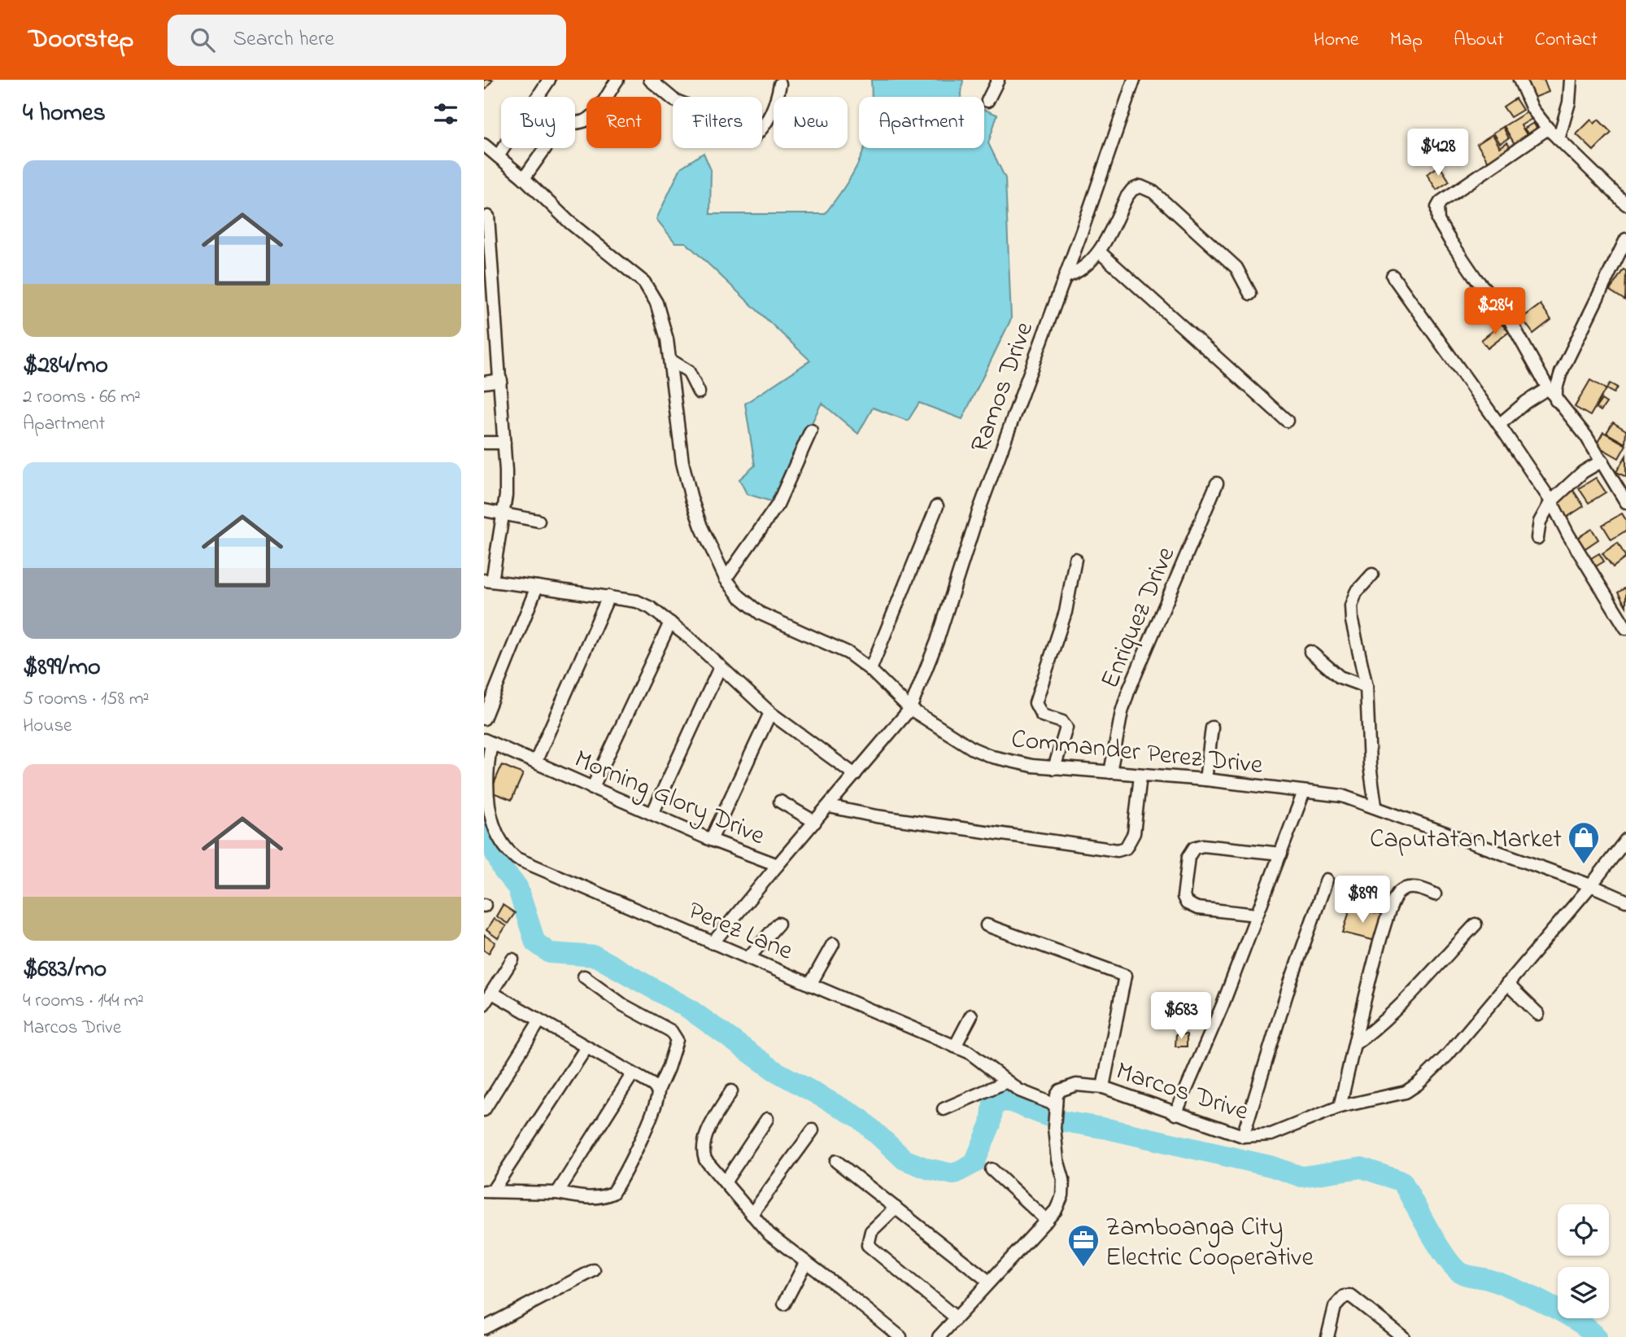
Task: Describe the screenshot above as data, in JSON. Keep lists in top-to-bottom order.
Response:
{
  "streets": {
    "street": [
      "Ramos Drive",
      "Enriquez Drive",
      "Commander Perez Drive",
      "Morning Glory Drive",
      "Perez Lane",
      "Marcos Drive"
    ]
  },
  "crossings": [
    ["Ramos Drive", "Commander Perez Drive"],
    ["Ramos Drive", "Morning Glory Drive"],
    ["Enriquez Drive", "Commander Perez Drive"],
    ["Commander Perez Drive", "Morning Glory Drive"],
    ["Commander Perez Drive", "Marcos Drive"],
    ["Morning Glory Drive", "Perez Lane"],
    ["Perez Lane", "Marcos Drive"]
  ],
  "places": {
    "shop": ["Caputatan Market"],
    "office": ["Zamboanga City Electric Cooperative"]
  },
  "page": {
    "header": "Doorstep",
    "search": "Search here",
    "nav": [
      "Home",
      "Map",
      "About",
      "Contact"
    ],
    "heading": "4 homes",
    "chip": [
      "Buy",
      "Rent",
      "Filters",
      "New",
      "Apartment"
    ],
    "price": [
      "$428",
      "$284",
      "$899",
      "$683"
    ],
    "list": [
      {
        "name": "$284/mo",
        "note": "2 rooms · 66 m² · Apartment"
      },
      {
        "name": "$899/mo",
        "note": "5 rooms · 158 m² · House"
      },
      {
        "name": "$683/mo",
        "note": "4 rooms · 144 m² · Marcos Drive"
      }
    ]
  }
}
